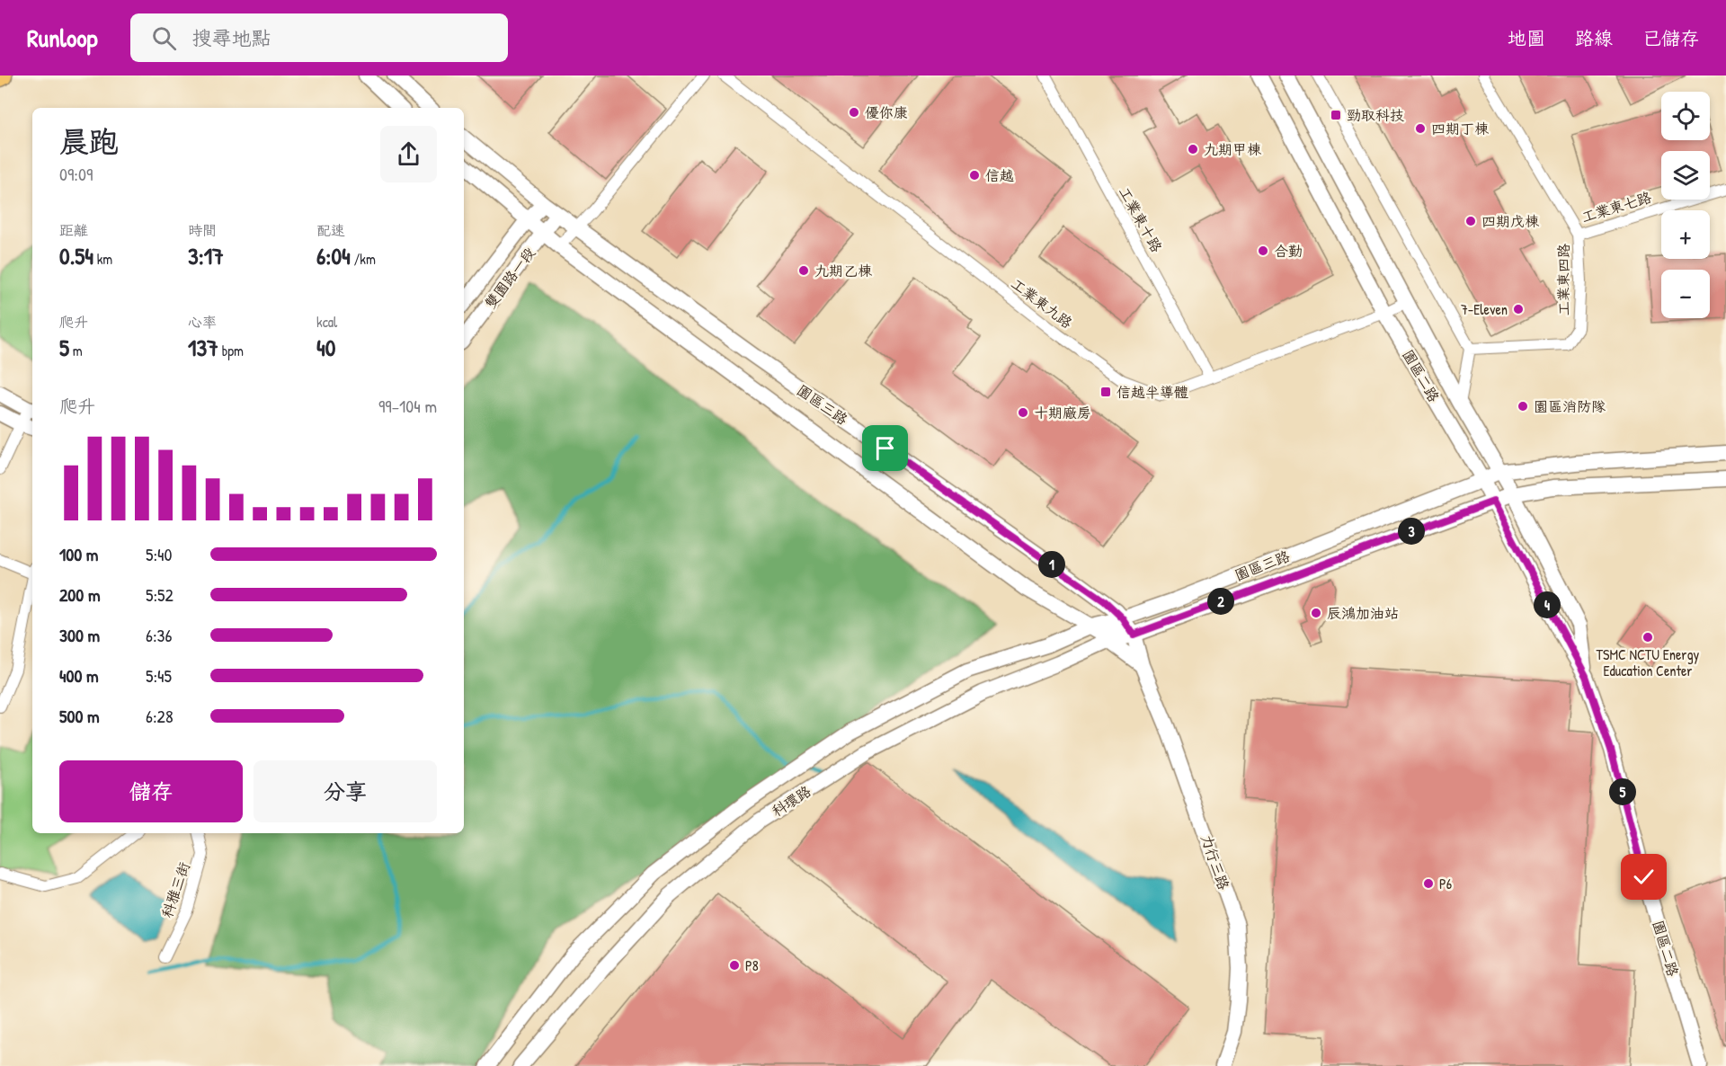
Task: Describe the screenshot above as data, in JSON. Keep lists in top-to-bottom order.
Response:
{
  "streets": {
    "street": [
      "工業東七路",
      "工業東十路",
      "雙園路一段",
      "工業東四路",
      "工業東九路",
      "園區二路",
      "園區三路",
      "科環路",
      "力行三路",
      "科雅三街"
    ]
  },
  "crossings": [
    ["工業東七路", "工業東四路"],
    ["工業東十路", "工業東九路"],
    ["雙園路一段", "園區三路"],
    ["工業東九路", "園區二路"],
    ["園區二路", "園區三路"],
    ["園區三路", "科環路"],
    ["園區三路", "力行三路"],
    ["科環路", "力行三路"]
  ],
  "places": {
    "other": [
      "優你康",
      "四期丁棟",
      "九期甲棟",
      "信越",
      "四期戊棟",
      "合勤",
      "九期乙棟",
      "7-Eleven",
      "園區消防隊",
      "十期廠房",
      "辰鴻加油站",
      "TSMC NCTU Energy Education Center",
      "P6",
      "P8"
    ],
    "transit": ["勁取科技", "信越半導體"]
  },
  "page": {
    "header": "Runloop",
    "search": "搜尋地點",
    "nav": ["地圖", "路線", "已儲存"],
    "map_buttons": ["+", "−"],
    "heading": ["晨跑", "09:09"],
    "stats": [
      ["距離", "0.54 km"],
      ["時間", "3:17"],
      ["配速", "6:04 /km"],
      ["爬升", "5 m"],
      ["心率", "137 bpm"],
      ["kcal", "40"]
    ],
    "chart": ["爬升", "99–104 m"],
    "pins": [
      "3",
      "1",
      "2",
      "4",
      "5"
    ],
    "list": [
      {
        "name": "100 m",
        "note": "5:40"
      },
      {
        "name": "200 m",
        "note": "5:52"
      },
      {
        "name": "300 m",
        "note": "6:36"
      },
      {
        "name": "400 m",
        "note": "5:45"
      },
      {
        "name": "500 m",
        "note": "6:28"
      }
    ],
    "buttons": ["儲存", "分享"]
  }
}
